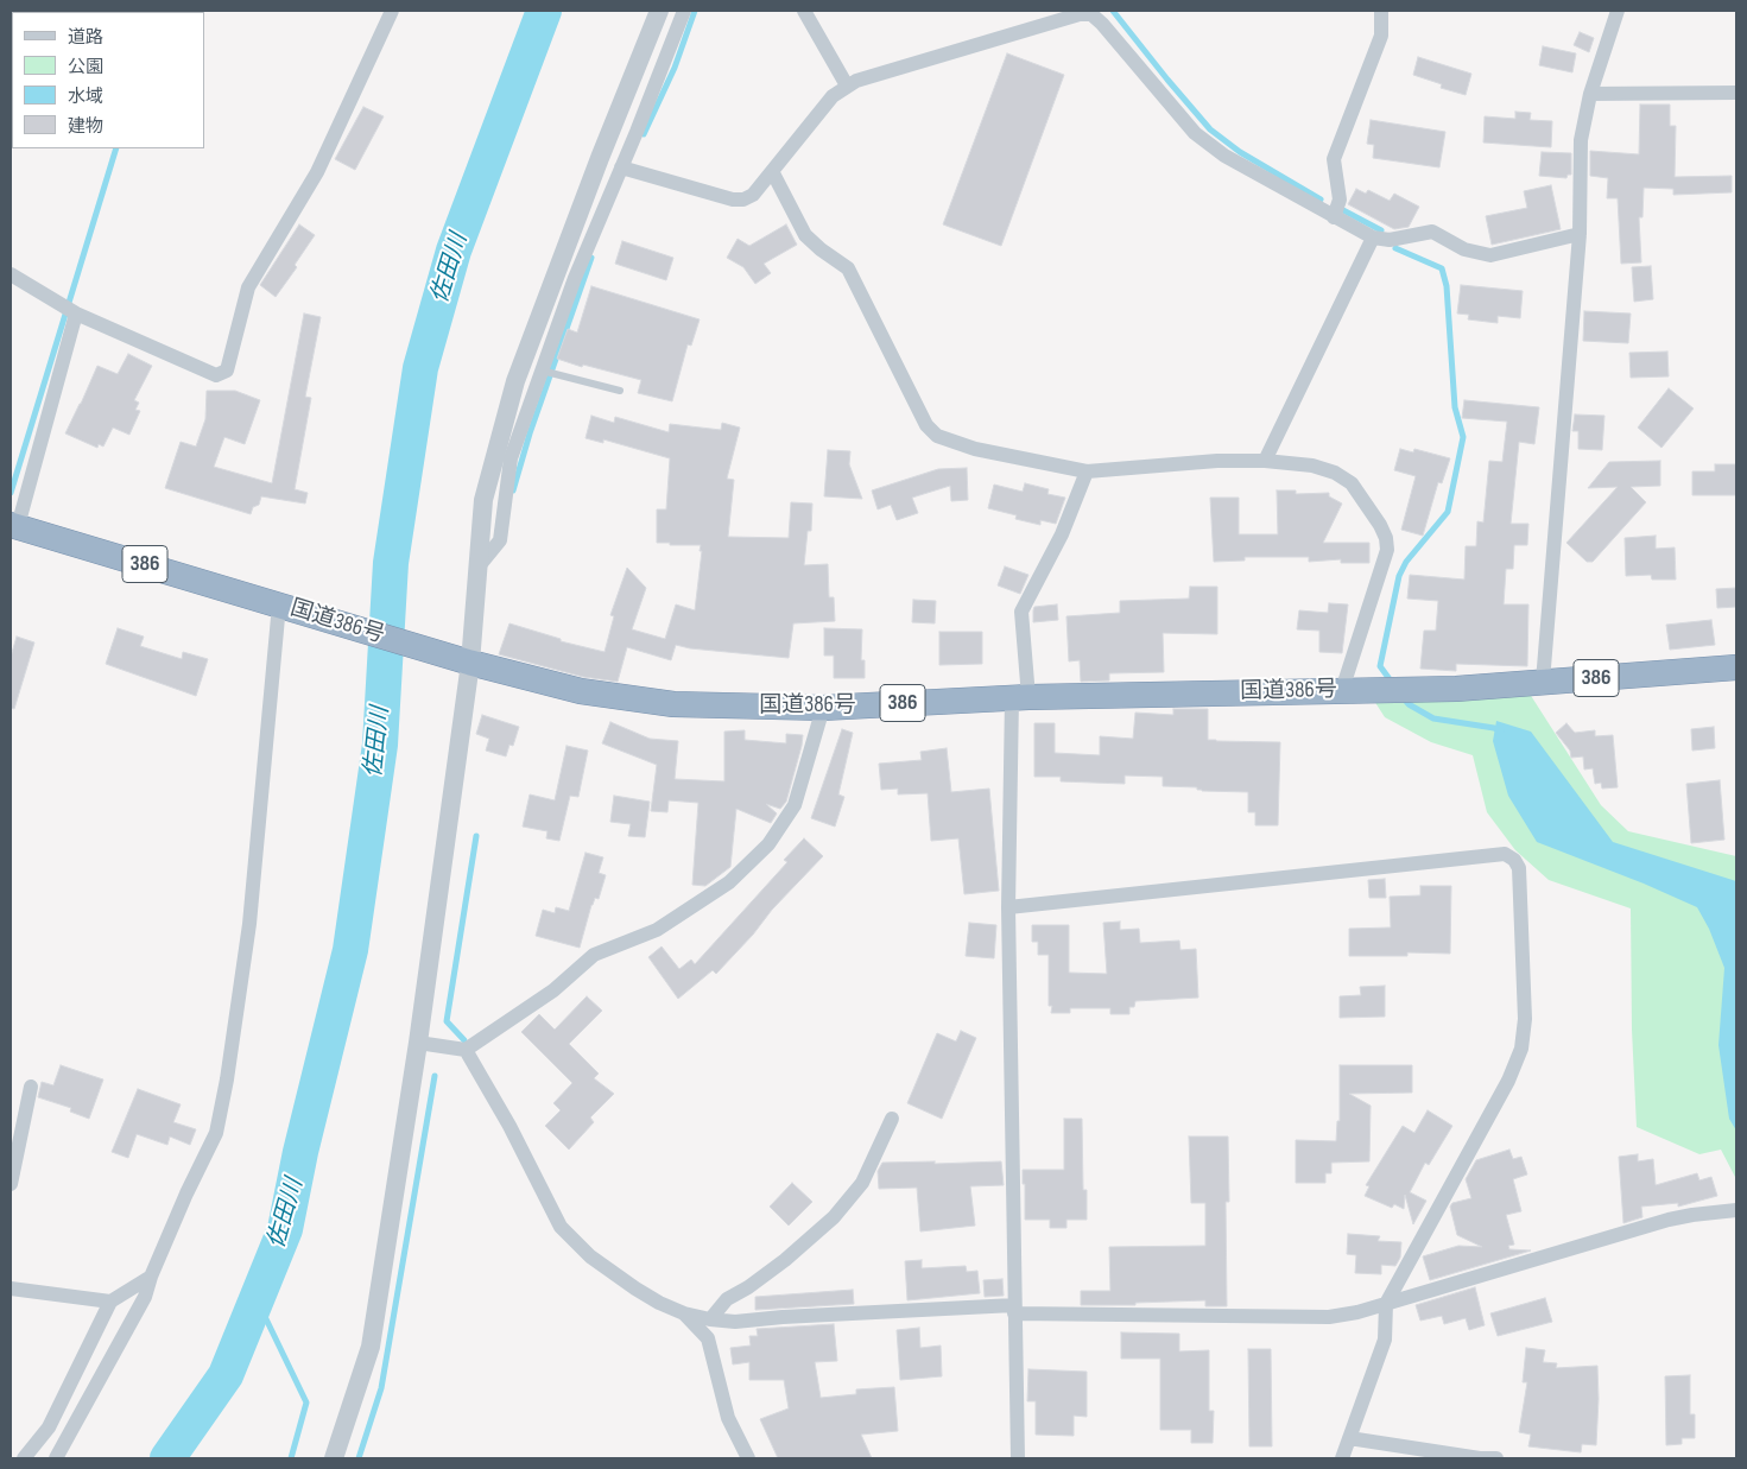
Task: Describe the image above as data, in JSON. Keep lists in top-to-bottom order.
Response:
{
  "streets": {
    "highway": ["386", "国道386号"]
  },
  "water": ["佐田川"],
  "legend": [
    "道路",
    "公園",
    "水域",
    "建物"
  ]
}
